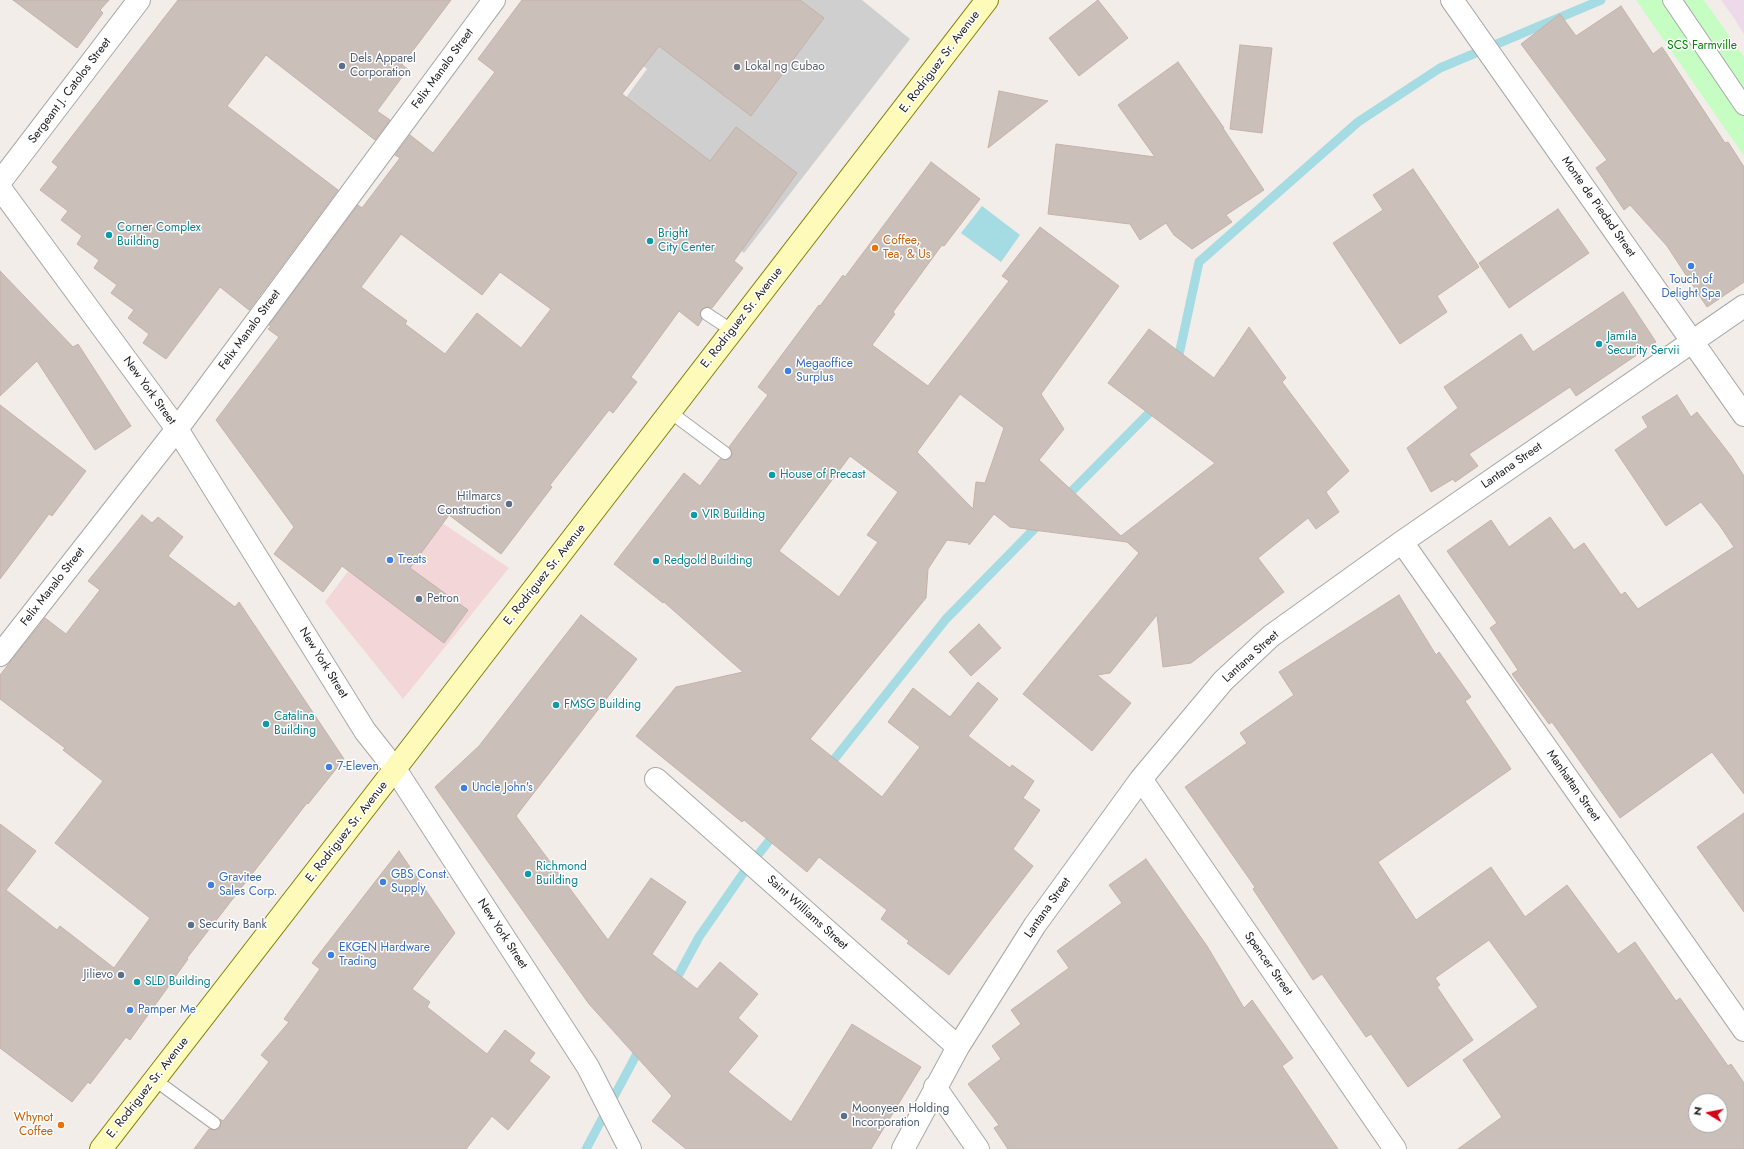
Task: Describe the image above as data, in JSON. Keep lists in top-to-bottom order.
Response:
{
  "streets": {
    "main road": ["E. Rodriguez Sr. Avenue"],
    "street": [
      "Felix Manalo Street",
      "Sergeant J. Catolos Street",
      "Monte de Piedad Street",
      "New York Street",
      "Lantana Street",
      "Manhattan Street",
      "Saint Williams Street",
      "Spencer Street"
    ]
  },
  "crossings": [
    ["E. Rodriguez Sr. Avenue", "New York Street"],
    ["Felix Manalo Street", "New York Street"],
    ["Monte de Piedad Street", "Lantana Street"],
    ["Lantana Street", "Manhattan Street"],
    ["Lantana Street", "Saint Williams Street"],
    ["Lantana Street", "Spencer Street"]
  ],
  "parks": ["SCS Farmville"],
  "places": [
    "Dels Apparel Corporation",
    "Lokal ng Cubao",
    "Corner Complex Building",
    "Bright City Center",
    "Coffee, Tea, & Us",
    "Touch of Delight Spa",
    "Jamila Security Servii",
    "Megaoffice Surplus",
    "House of Precast",
    "Hilmarcs Construction",
    "VIR Building",
    "Treats",
    "Redgold Building",
    "Petron",
    "FMSG Building",
    "Catalina Building",
    "7-Eleven",
    "Uncle John's",
    "Richmond Building",
    "GBS Const. Supply",
    "Gravitee Sales Corp.",
    "Security Bank",
    "EKGEN Hardware Trading",
    "Jilievo",
    "SLD Building",
    "Pamper Me",
    "Moonyeen Holding Incorporation",
    "Whynot Coffee"
  ],
  "north": "left"
}
